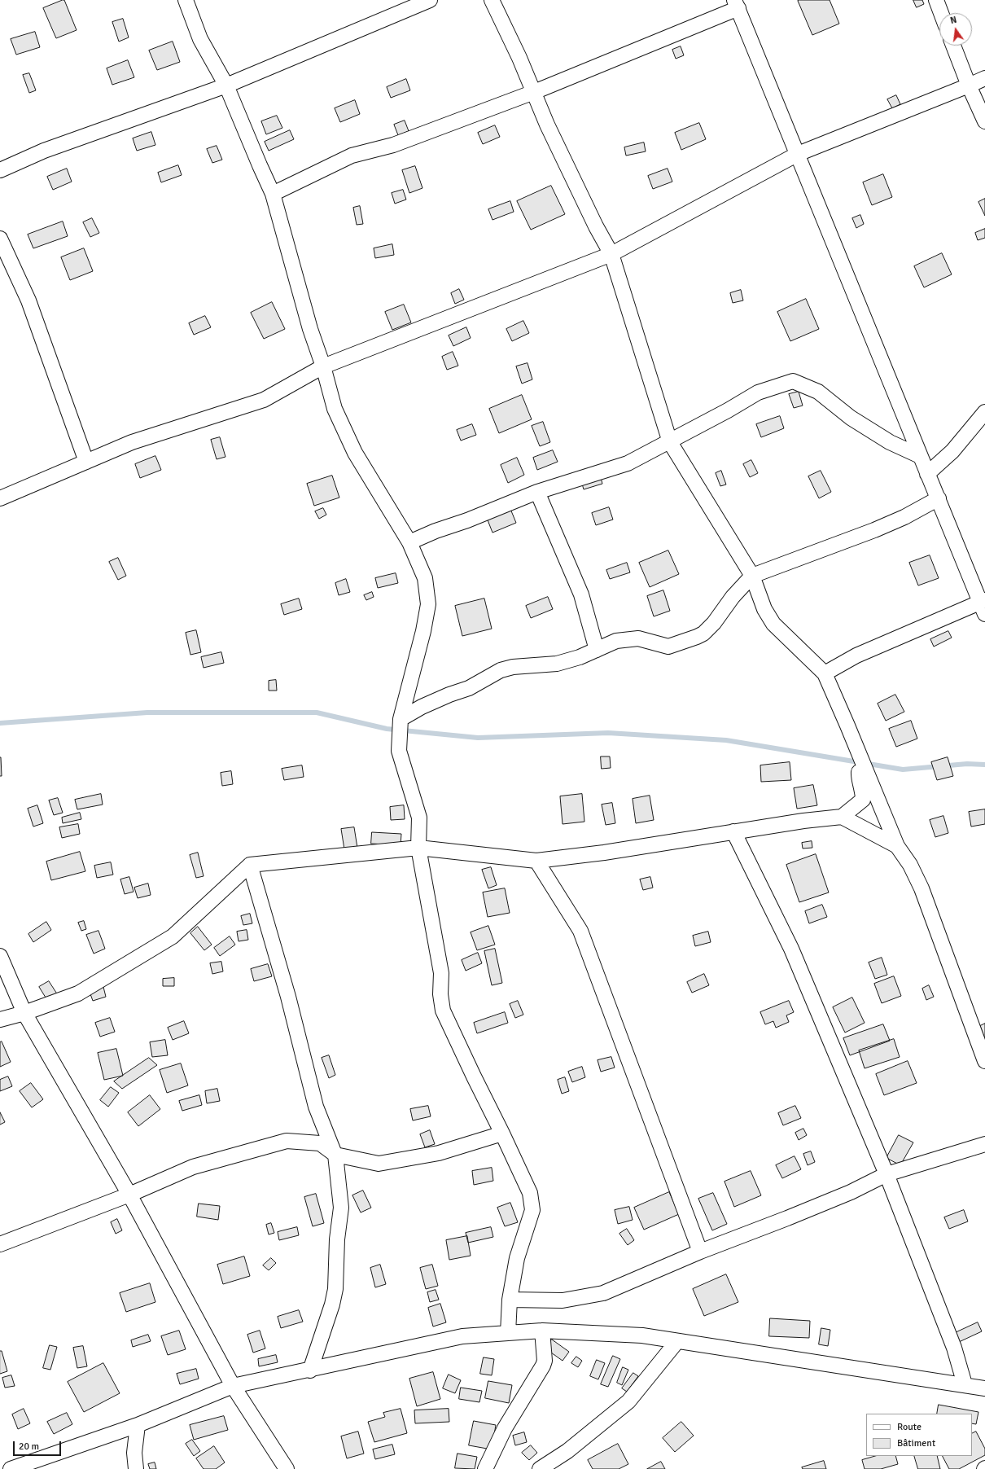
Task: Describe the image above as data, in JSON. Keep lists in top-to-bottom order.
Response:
{
  "legend": ["Route", "Bâtiment"],
  "scale_bar": "20 m",
  "north": "top"
}
